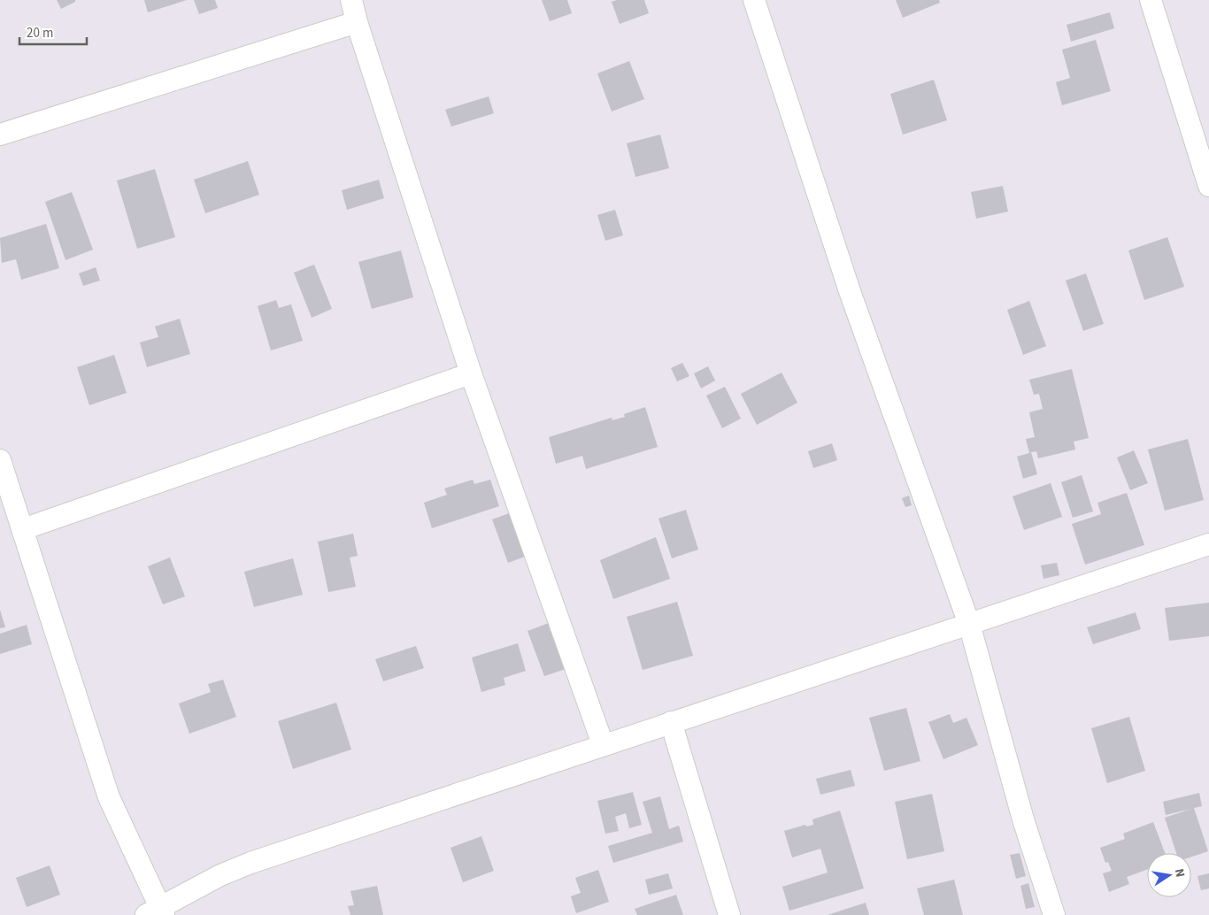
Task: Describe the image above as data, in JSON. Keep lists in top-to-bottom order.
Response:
{
  "scale_bar": "20 m",
  "north": "right"
}
